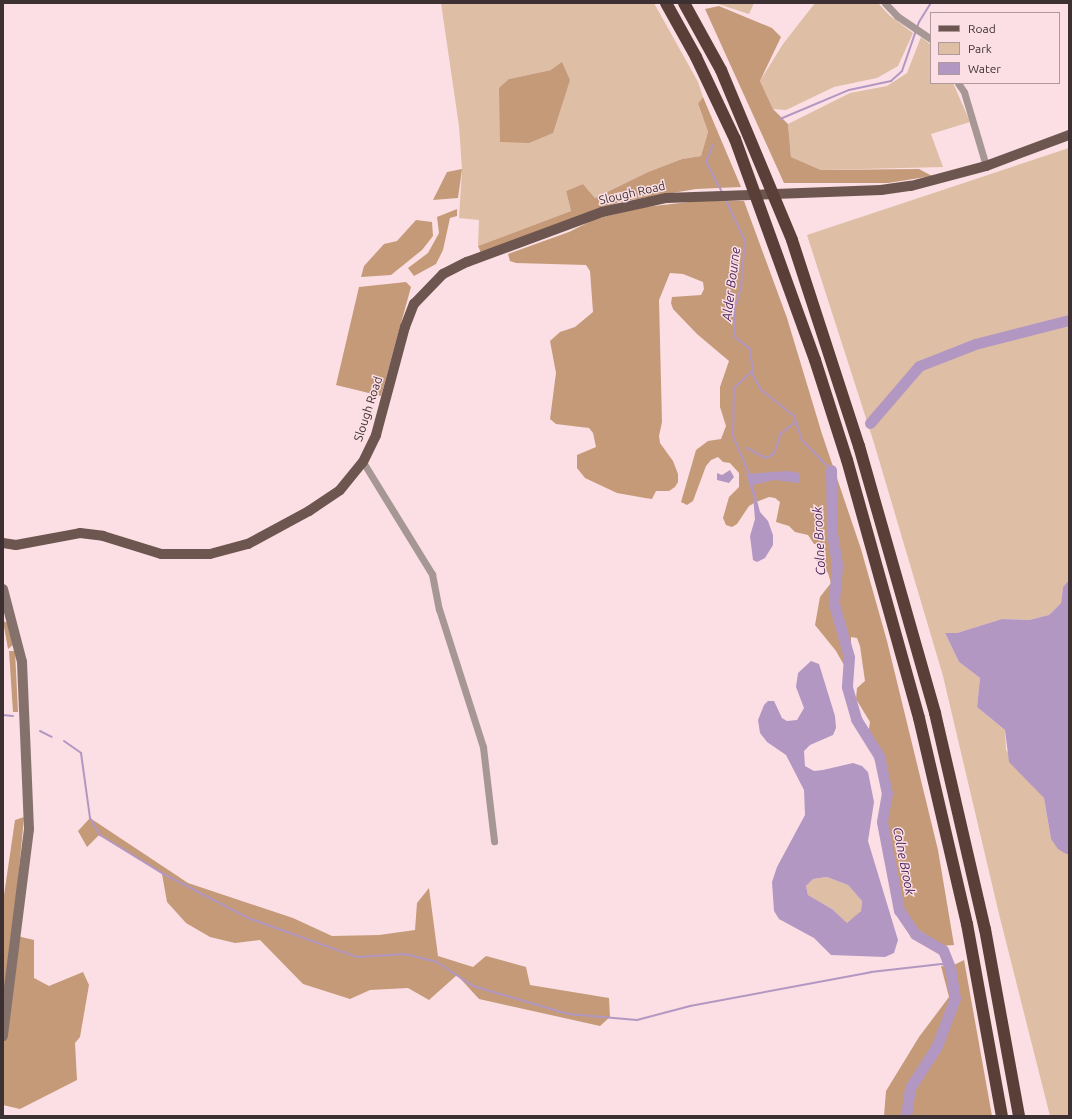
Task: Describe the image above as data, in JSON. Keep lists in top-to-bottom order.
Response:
{
  "streets": {
    "main road": ["Slough Road"]
  },
  "water": ["Alder Bourne", "Colne Brook"],
  "legend": ["Road", "Park", "Water"]
}
